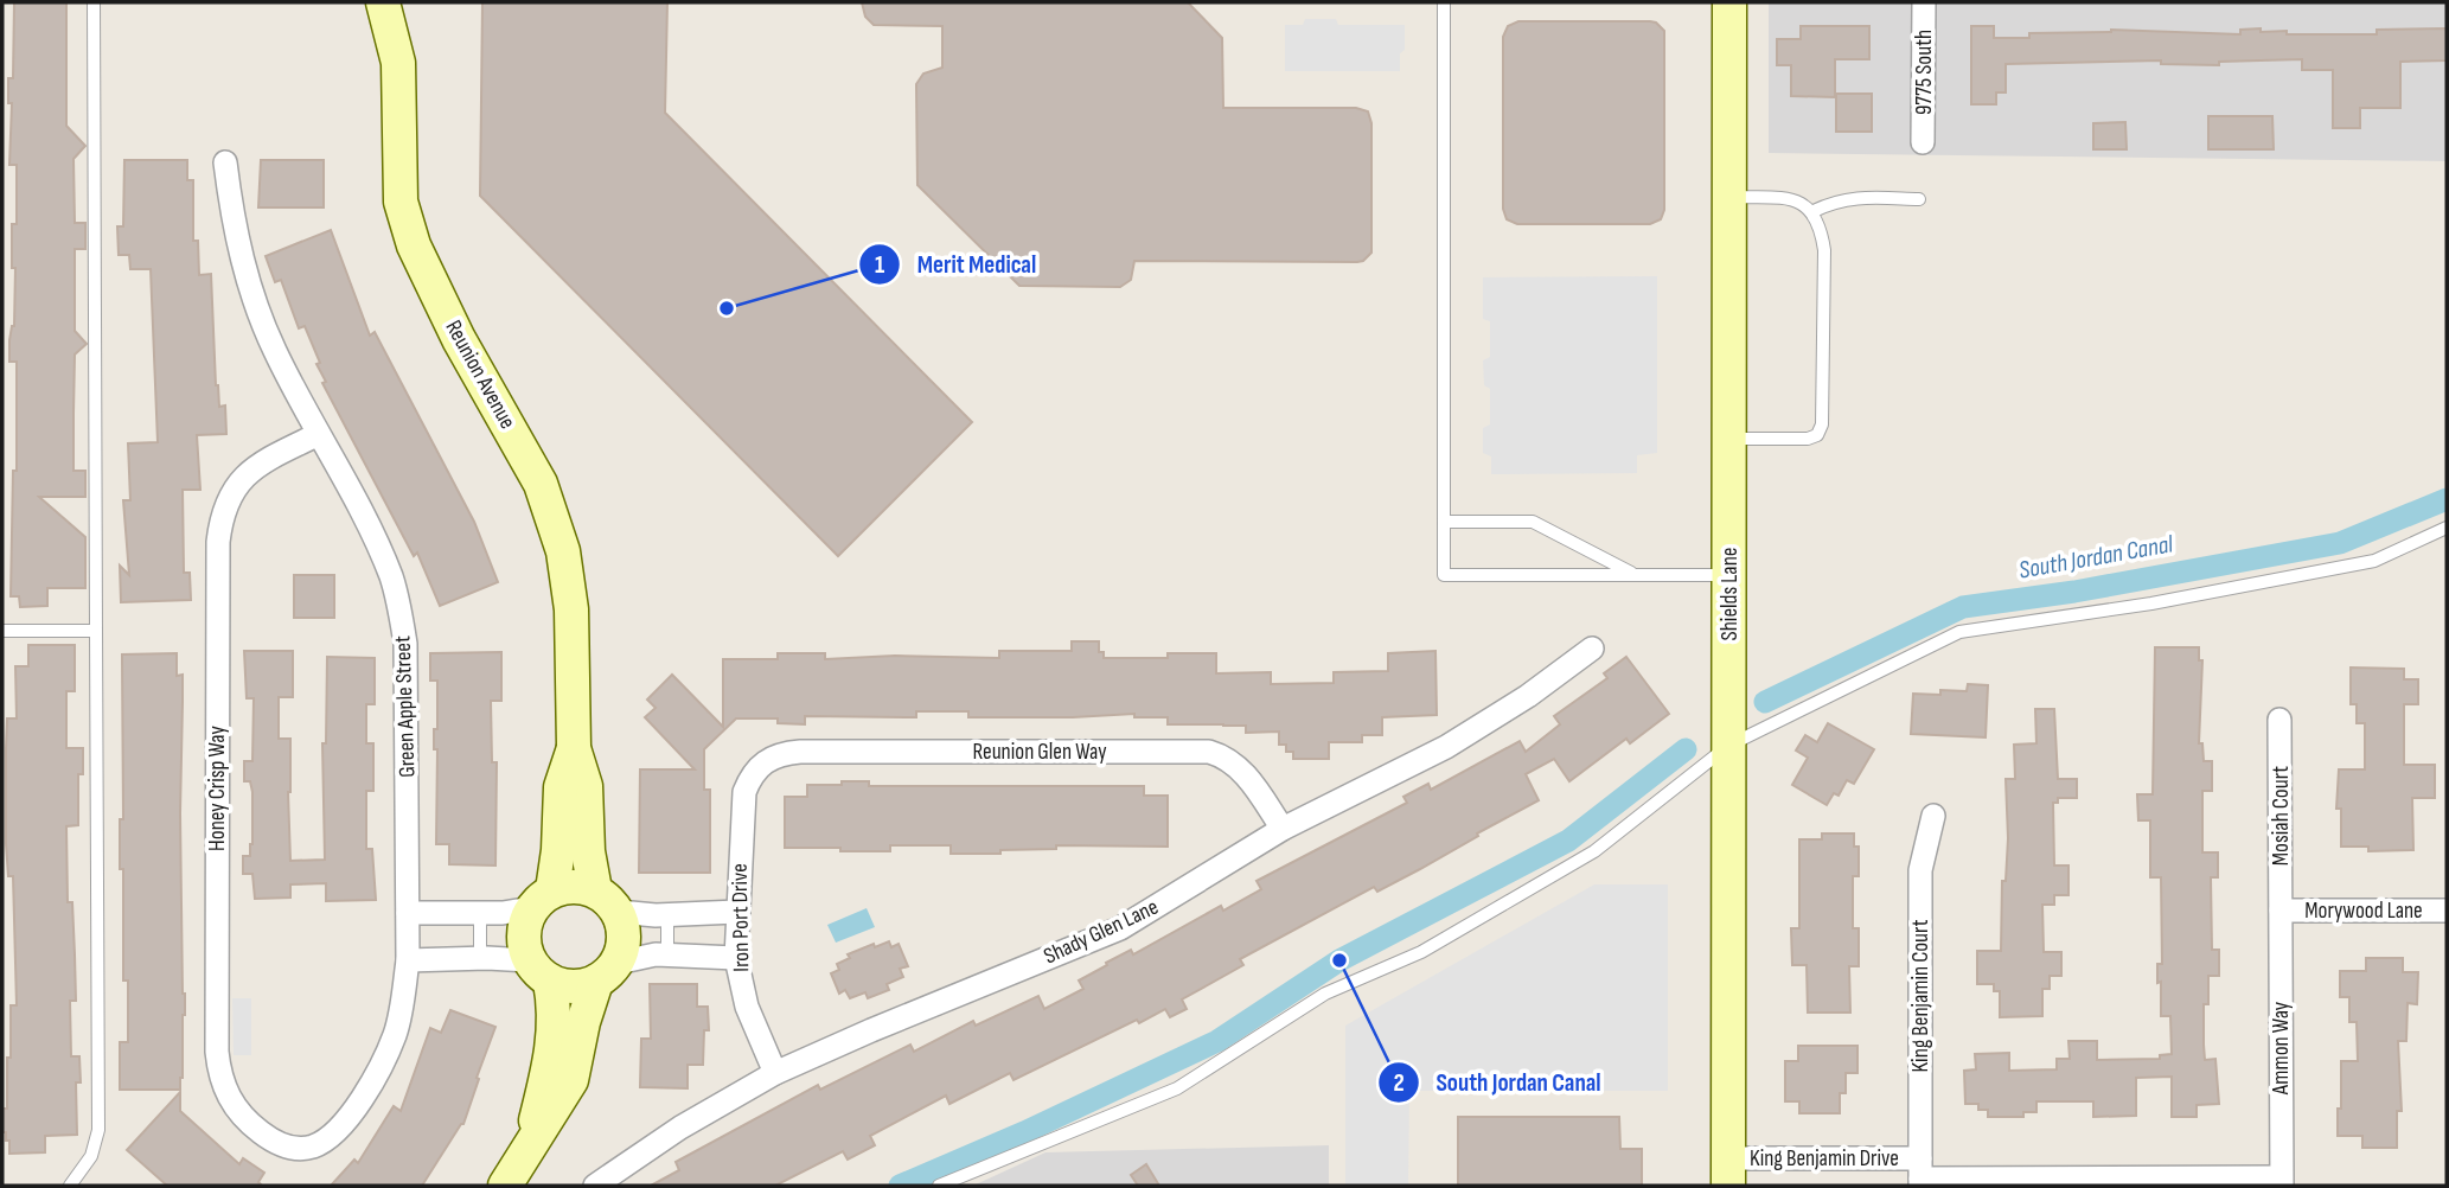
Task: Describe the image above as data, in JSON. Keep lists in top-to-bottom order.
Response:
{
  "streets": {
    "street": [
      "9775 South",
      "Reunion Avenue",
      "Shields Lane",
      "Green Apple Street",
      "Reunion Glen Way",
      "Honey Crisp Way",
      "Mosiah Court",
      "Morywood Lane",
      "Iron Port Drive",
      "Shady Glen Lane",
      "King Benjamin Court",
      "Ammon Way",
      "King Benjamin Drive"
    ]
  },
  "crossings": [
    ["Shields Lane", "King Benjamin Drive"],
    ["Green Apple Street", "Honey Crisp Way"],
    ["Reunion Glen Way", "Iron Port Drive"],
    ["Reunion Glen Way", "Shady Glen Lane"],
    ["Mosiah Court", "Morywood Lane"],
    ["Mosiah Court", "Ammon Way"],
    ["Morywood Lane", "Ammon Way"],
    ["Iron Port Drive", "Shady Glen Lane"],
    ["King Benjamin Court", "King Benjamin Drive"],
    ["Ammon Way", "King Benjamin Drive"]
  ],
  "water": ["South Jordan Canal"],
  "places": ["Merit Medical", "South Jordan Canal"]
}
